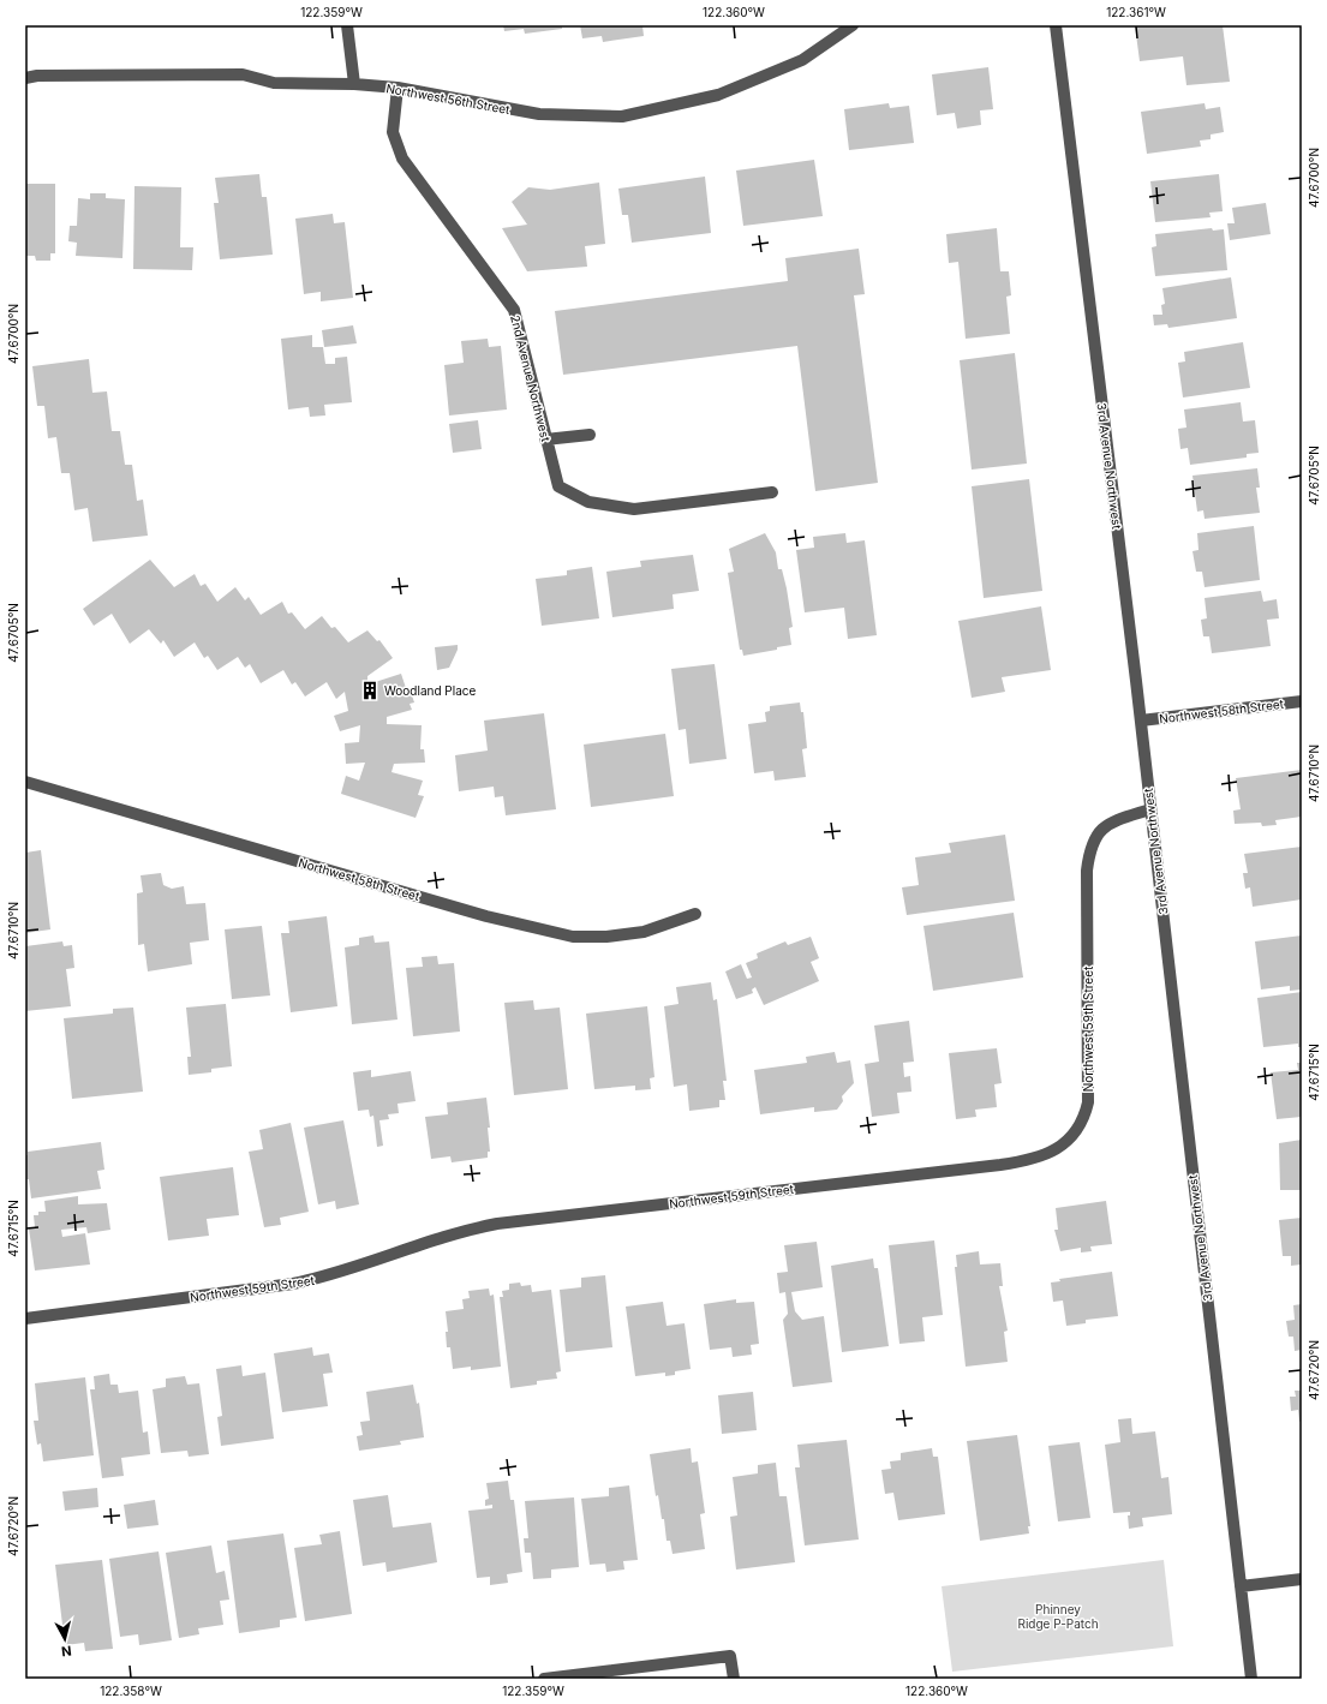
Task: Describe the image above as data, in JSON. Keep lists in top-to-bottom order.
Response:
{
  "streets": {
    "street": [
      "Northwest 56th Street",
      "2nd Avenue Northwest",
      "3rd Avenue Northwest",
      "Northwest 58th Street",
      "Northwest 59th Street"
    ]
  },
  "crossings": [
    ["Northwest 56th Street", "2nd Avenue Northwest"],
    ["3rd Avenue Northwest", "Northwest 58th Street"],
    ["3rd Avenue Northwest", "Northwest 59th Street"]
  ],
  "parks": ["Phinney Ridge P-Patch"],
  "places": {
    "building": ["Woodland Place"]
  },
  "north": "bottom",
  "coordinates": [
    "122.359°W",
    "122.360°W",
    "122.361°W",
    "47.6700°N",
    "47.6705°N",
    "47.6710°N",
    "47.6715°N",
    "47.6720°N",
    "122.358°W"
  ]
}
